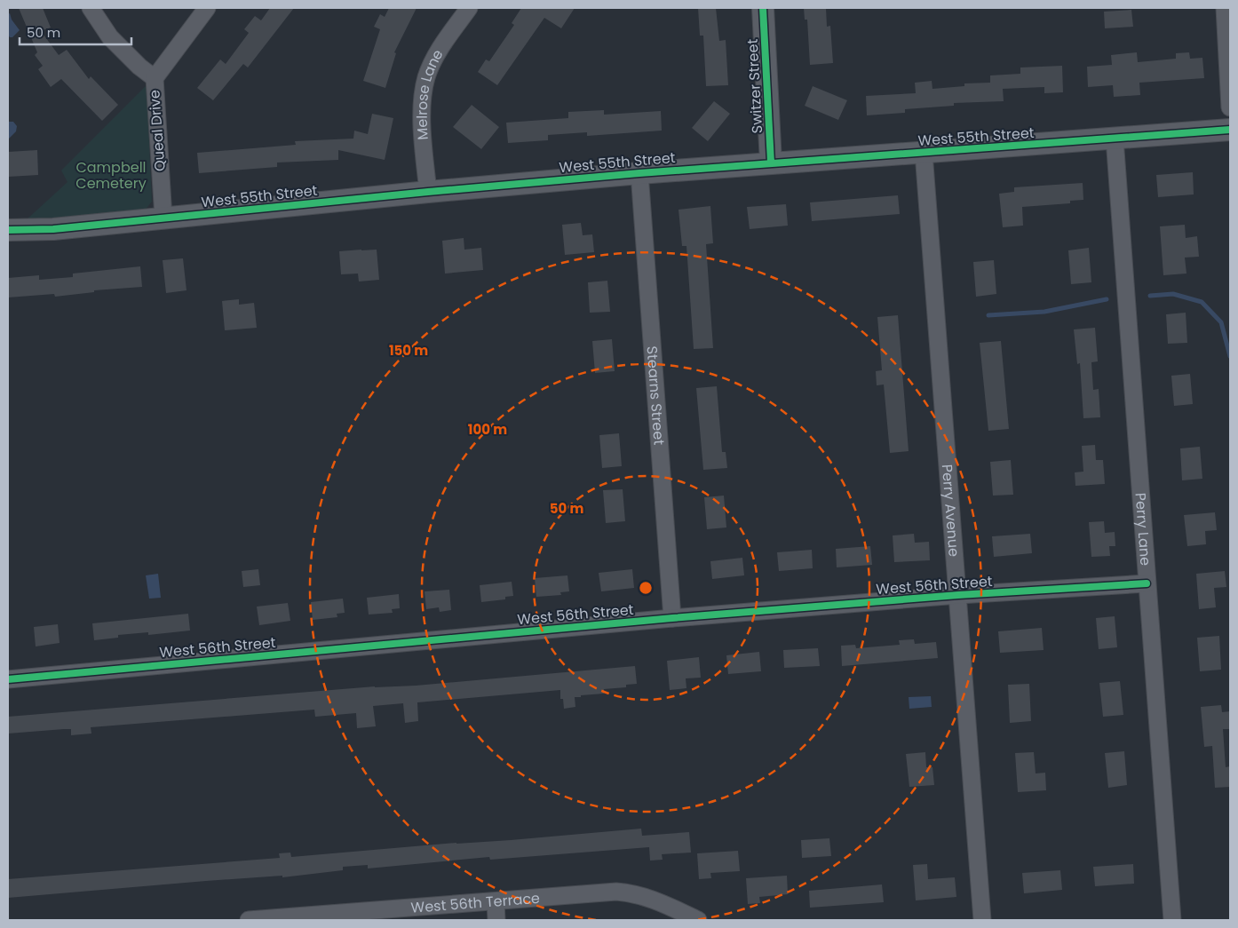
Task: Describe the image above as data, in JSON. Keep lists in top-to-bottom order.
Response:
{
  "streets": {
    "street": [
      "Switzer Street",
      "Melrose Lane",
      "Queal Drive",
      "West 55th Street",
      "Stearns Street",
      "Perry Avenue",
      "Perry Lane",
      "West 56th Street",
      "West 56th Terrace"
    ]
  },
  "crossings": [
    ["Switzer Street", "West 55th Street"],
    ["Melrose Lane", "West 55th Street"],
    ["Queal Drive", "West 55th Street"],
    ["West 55th Street", "Stearns Street"],
    ["West 55th Street", "Perry Avenue"],
    ["West 55th Street", "Perry Lane"],
    ["Stearns Street", "West 56th Street"],
    ["Perry Avenue", "West 56th Street"],
    ["Perry Lane", "West 56th Street"]
  ],
  "parks": ["Campbell Cemetery"],
  "scale_bar": "50 m",
  "rings": ["150 m", "100 m", "50 m"]
}
